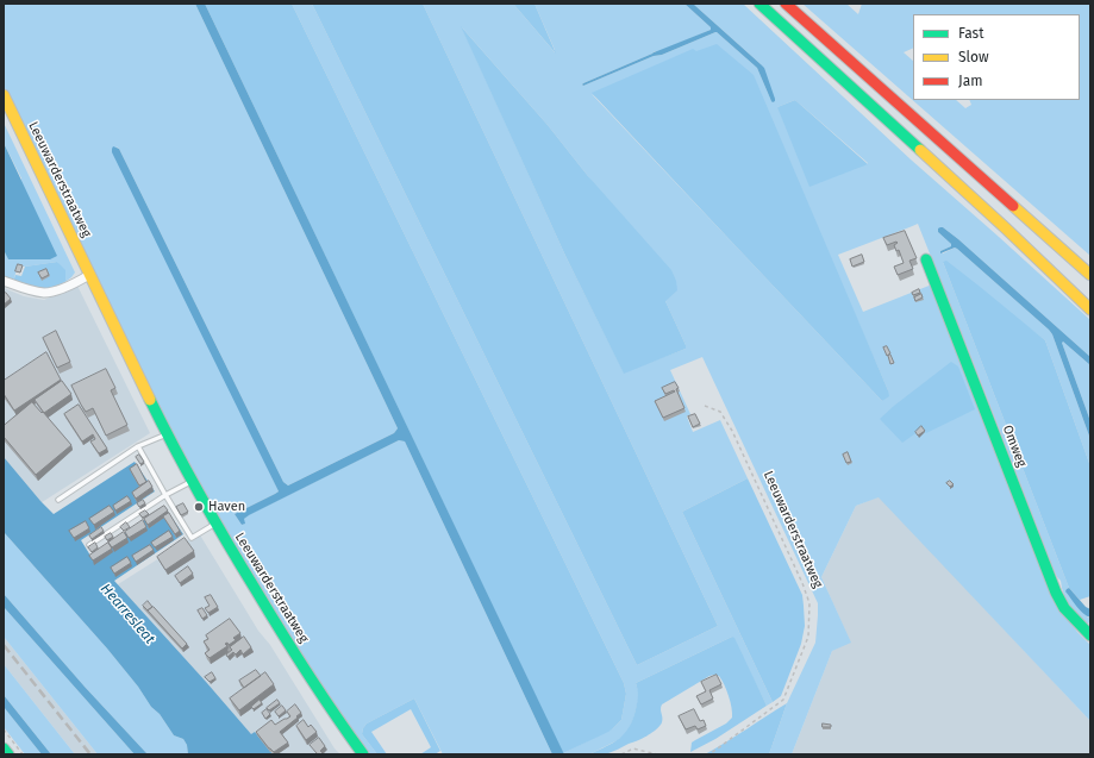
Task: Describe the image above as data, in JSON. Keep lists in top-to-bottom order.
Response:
{
  "streets": {
    "main road": ["Leeuwarderstraatweg", "Omweg"]
  },
  "water": ["Hearresleat"],
  "places": ["Haven"],
  "legend": ["Fast", "Slow", "Jam"]
}
